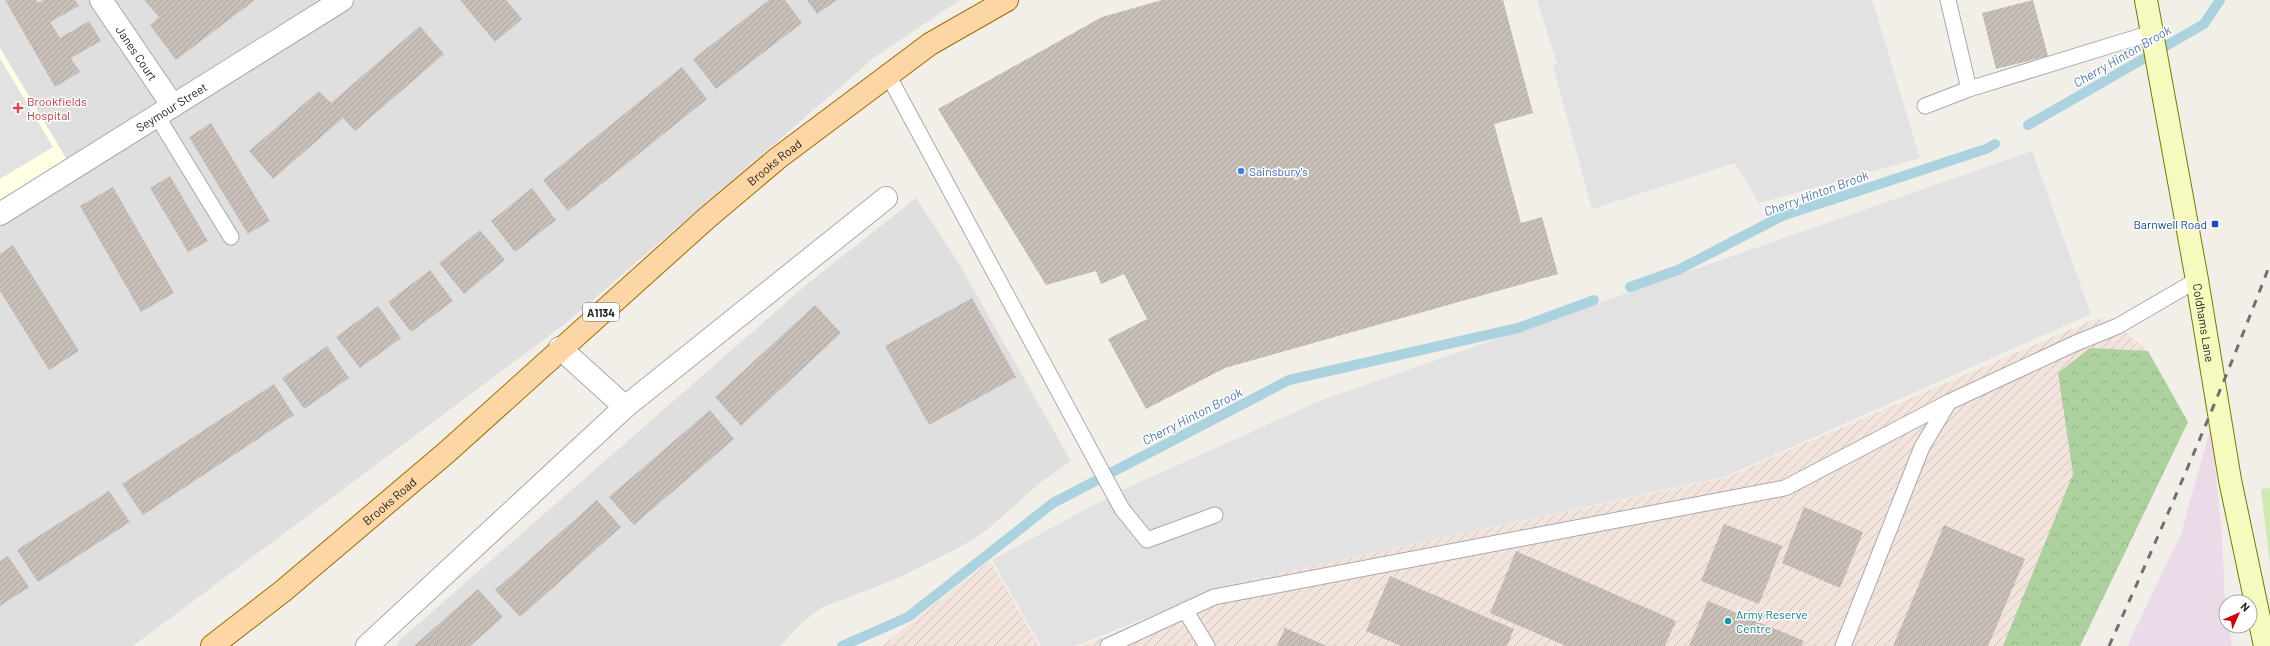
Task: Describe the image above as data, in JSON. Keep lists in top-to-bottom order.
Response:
{
  "streets": {
    "main road": ["Brooks Road", "A1134"],
    "street": ["Janes Court", "Seymour Street", "Coldhams Lane"]
  },
  "crossings": [
    ["Janes Court", "Seymour Street"]
  ],
  "water": ["Cherry Hinton Brook"],
  "places": {
    "health": ["Brookfields Hospital"],
    "other": ["Sainsbury's", "Army Reserve Centre"],
    "transit": ["Barnwell Road"]
  },
  "north": "top right"
}
